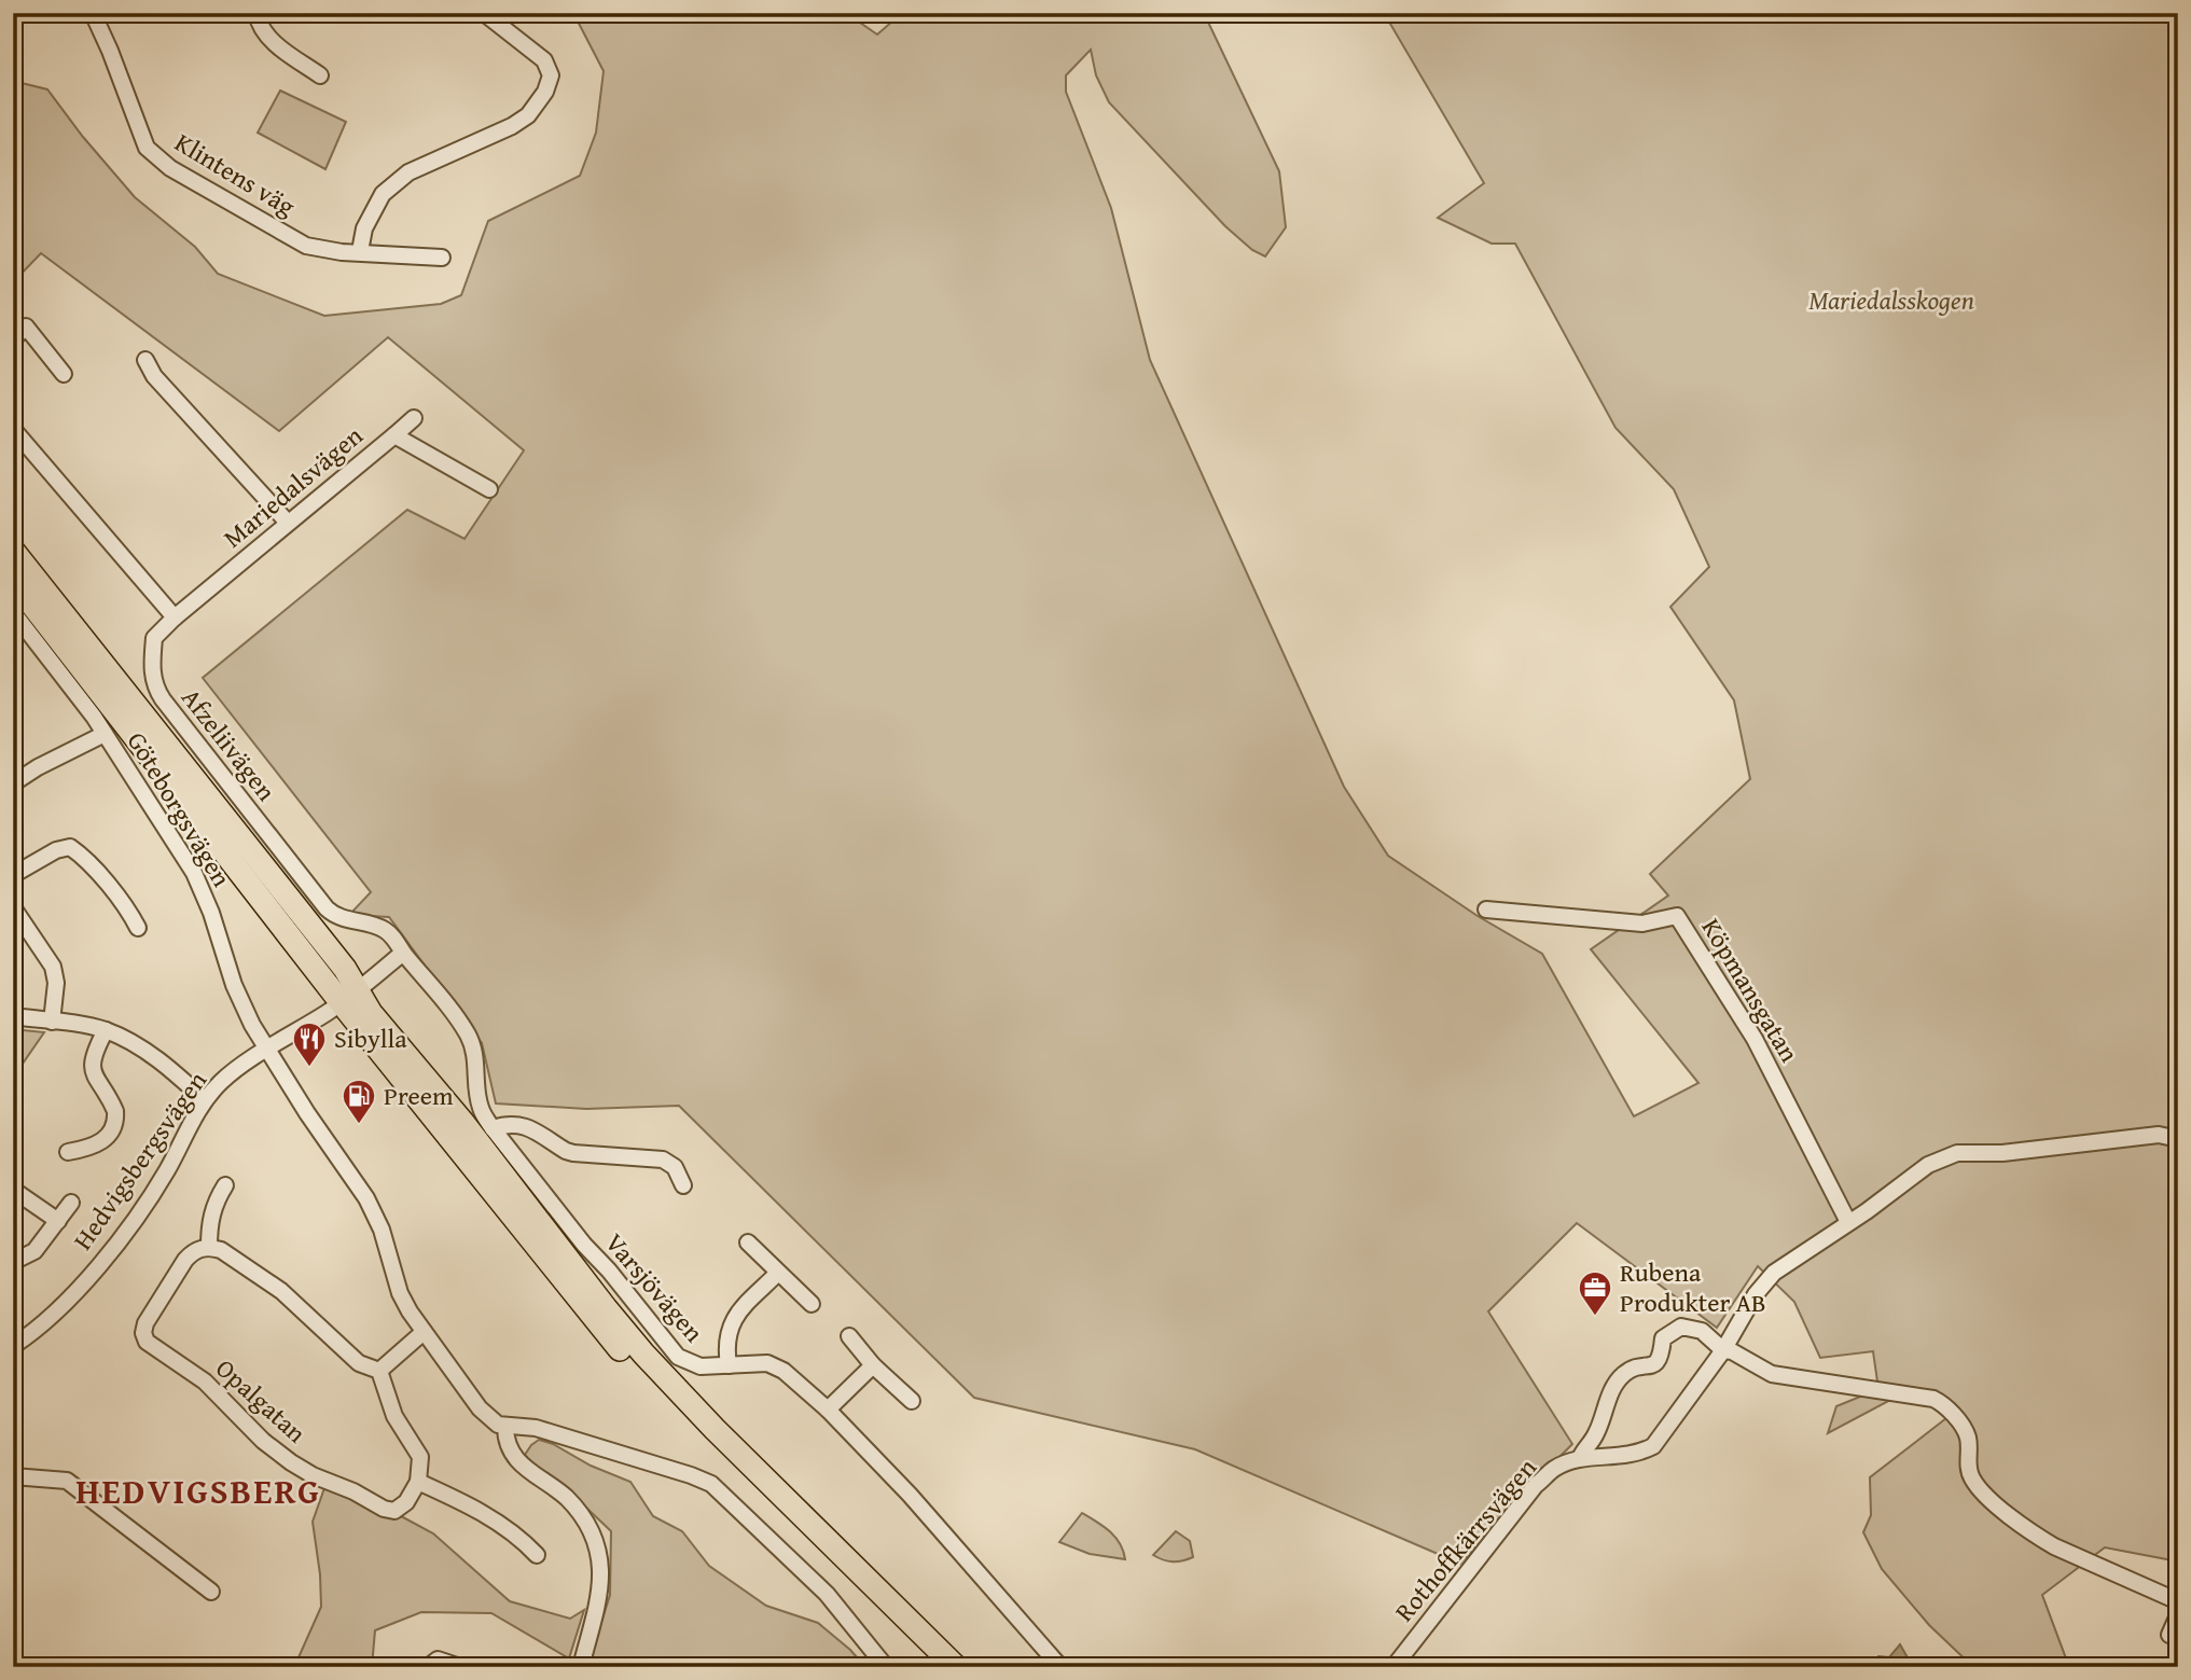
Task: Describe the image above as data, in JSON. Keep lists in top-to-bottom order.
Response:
{
  "streets": {
    "street": [
      "Klintens väg",
      "Mariedalsvägen",
      "Afzeliivägen",
      "Göteborgsvägen",
      "Köpmansgatan",
      "Hedvigsbergsvägen",
      "Varsjövägen",
      "Opalgatan",
      "Rothoffkärrsvägen"
    ]
  },
  "crossings": [
    ["Mariedalsvägen", "Afzeliivägen"],
    ["Afzeliivägen", "Varsjövägen"],
    ["Göteborgsvägen", "Hedvigsbergsvägen"],
    ["Köpmansgatan", "Rothoffkärrsvägen"]
  ],
  "districts": ["HEDVIGSBERG"],
  "parks": ["Mariedalsskogen"],
  "places": {
    "restaurant": ["Sibylla"],
    "fuel station": ["Preem"],
    "office": ["Rubena Produkter AB"]
  }
}
